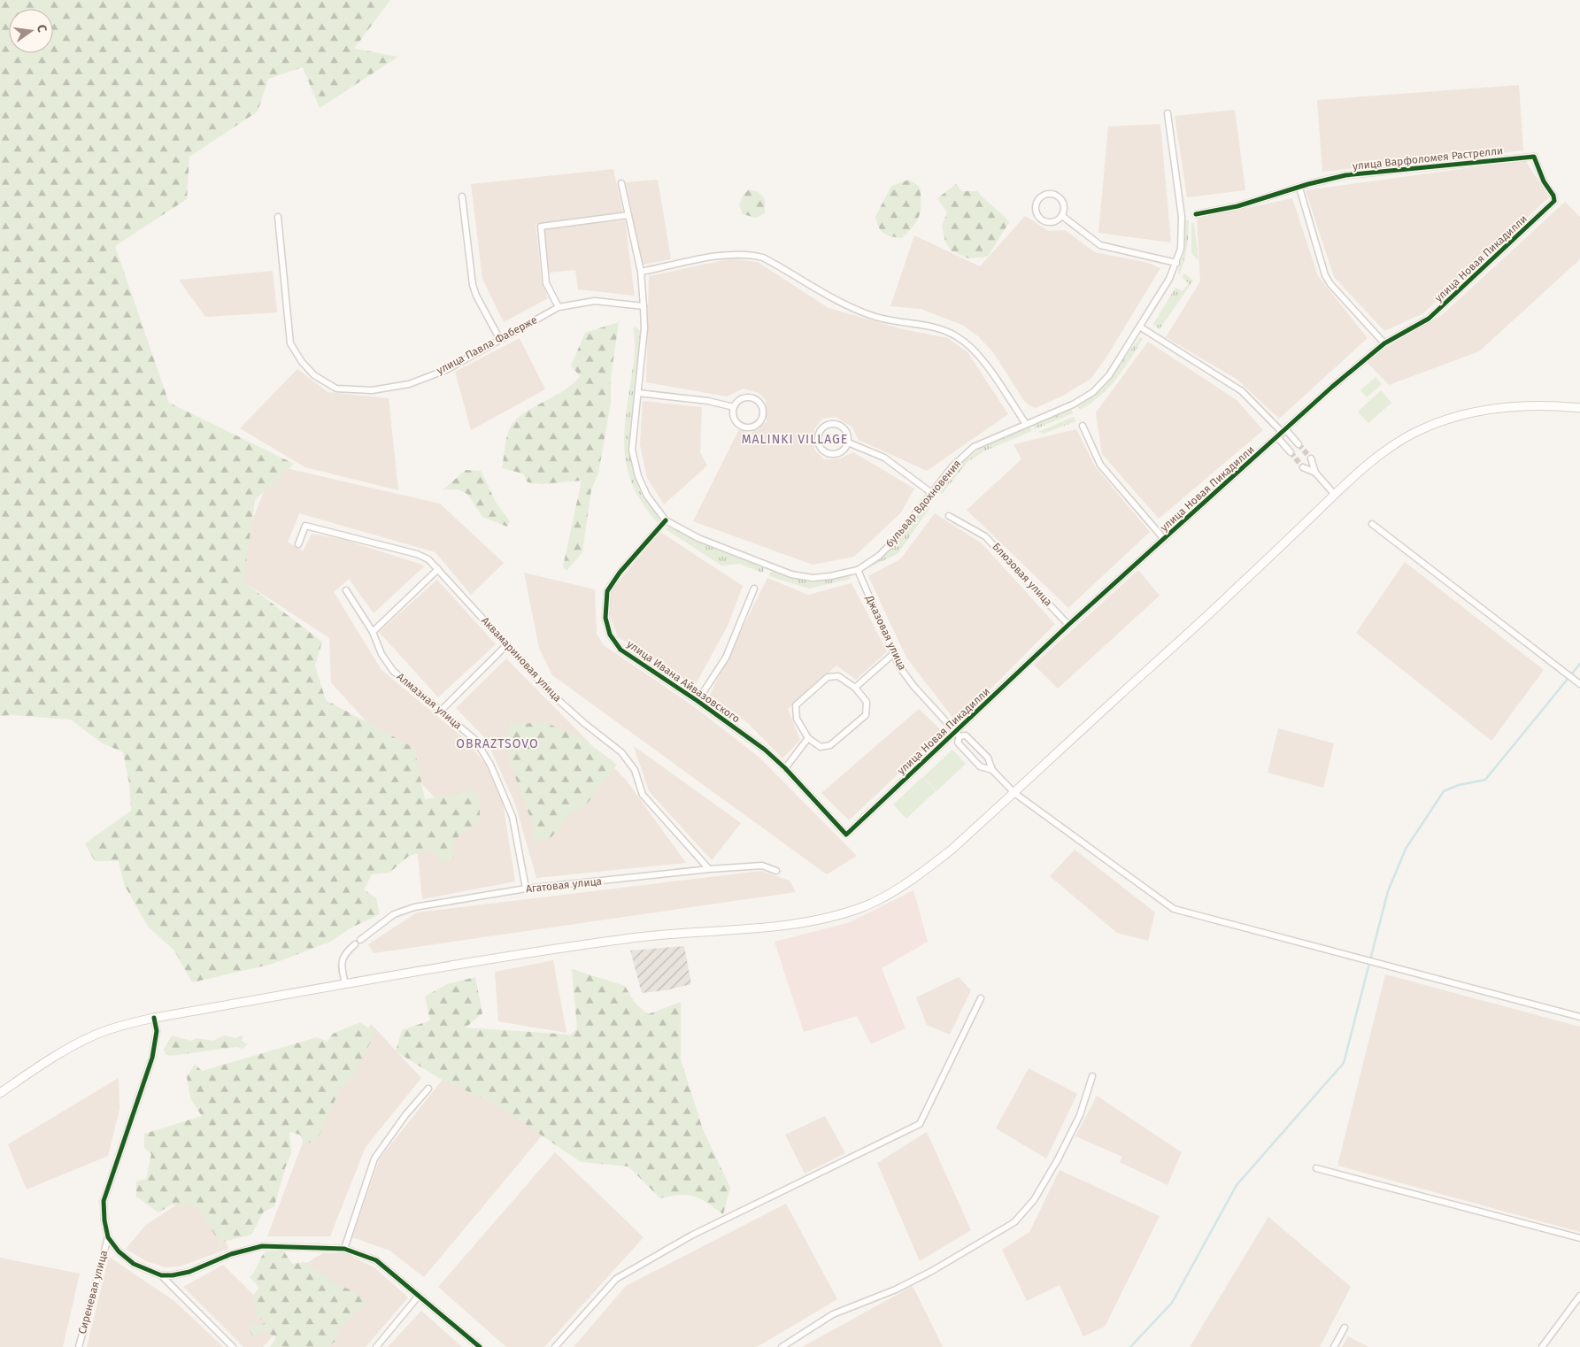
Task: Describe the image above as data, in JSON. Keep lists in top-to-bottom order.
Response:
{
  "streets": {
    "street": [
      "улица Варфоломея Растрелли",
      "улица Новая Пикадилли",
      "улица Павла Фаберже",
      "бульвар Вдохновения",
      "Блюзовая улица",
      "Джазовая улица",
      "Аквамариновая улица",
      "улица Ивана Айвазовского",
      "Алмазная улица",
      "Агатовая улица",
      "Сиреневая улица"
    ]
  },
  "crossings": [
    ["улица Варфоломея Растрелли", "улица Новая Пикадилли"],
    ["улица Новая Пикадилли", "Блюзовая улица"],
    ["улица Новая Пикадилли", "Джазовая улица"],
    ["улица Новая Пикадилли", "улица Ивана Айвазовского"],
    ["улица Павла Фаберже", "бульвар Вдохновения"],
    ["бульвар Вдохновения", "Джазовая улица"],
    ["бульвар Вдохновения", "улица Ивана Айвазовского"],
    ["Аквамариновая улица", "Агатовая улица"],
    ["Алмазная улица", "Агатовая улица"]
  ],
  "districts": ["MALINKI VILLAGE", "OBRAZTSOVO"],
  "north": "right"
}
